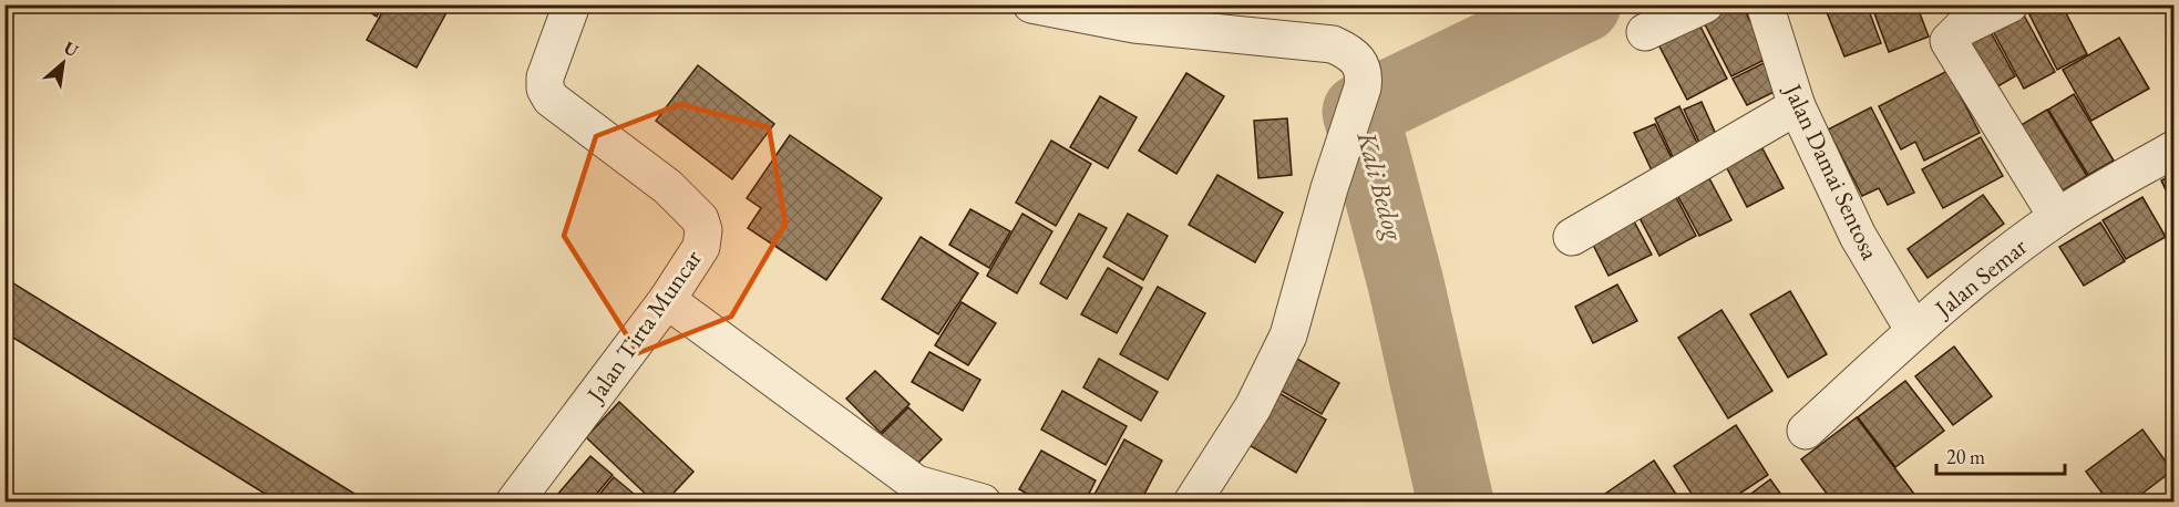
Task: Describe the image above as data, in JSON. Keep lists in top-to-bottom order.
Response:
{
  "streets": {
    "street": ["Jalan Damai Sentosa", "Jalan Semar", "Jalan Tirta Muncar"]
  },
  "crossings": [
    ["Jalan Damai Sentosa", "Jalan Semar"]
  ],
  "water": ["Kali Bedog"],
  "scale_bar": "20 m",
  "north": "top right"
}
